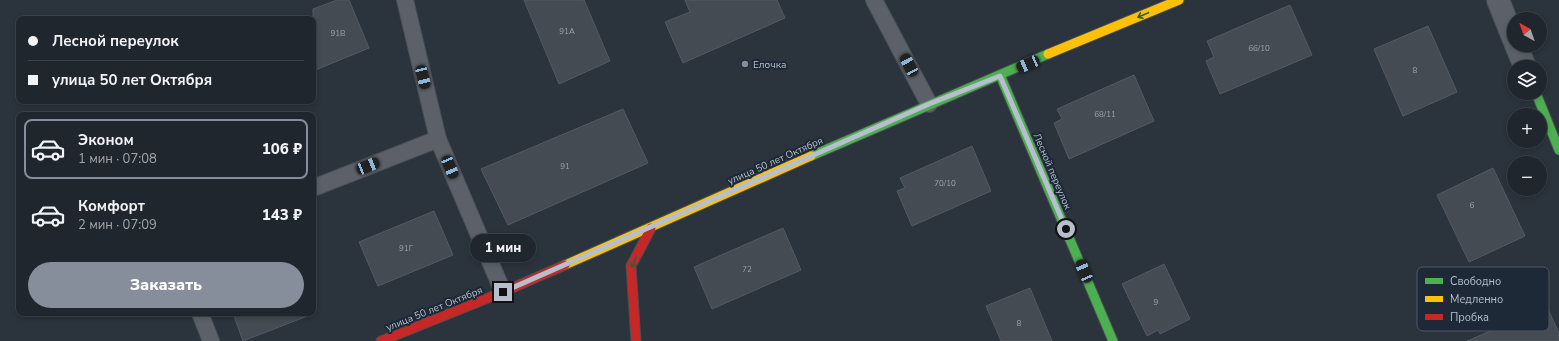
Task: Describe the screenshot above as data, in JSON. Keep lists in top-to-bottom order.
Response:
{
  "streets": {
    "street": ["улица 50 лет Октября", "Лесной переулок"]
  },
  "crossings": [
    ["улица 50 лет Октября", "Лесной переулок"]
  ],
  "places": ["Елочка"],
  "house_numbers": [
    "91А",
    "91В",
    "66/10",
    "8",
    "68/11",
    "91",
    "70/10",
    "6",
    "91Г",
    "72",
    "9",
    "8"
  ],
  "legend": ["Свободно", "Медленно", "Пробка"],
  "north": "top left",
  "page": {
    "map_buttons": ["+", "−"],
    "banner": ["Лесной переулок", "улица 50 лет Октября"],
    "list": [
      {
        "name": "Эконом",
        "note": "1 мин · 07:08",
        "value": "106 ₽"
      },
      {
        "name": "Комфорт",
        "note": "2 мин · 07:09",
        "value": "143 ₽"
      }
    ],
    "bubble": "1 мин",
    "buttons": "Заказать"
  }
}
